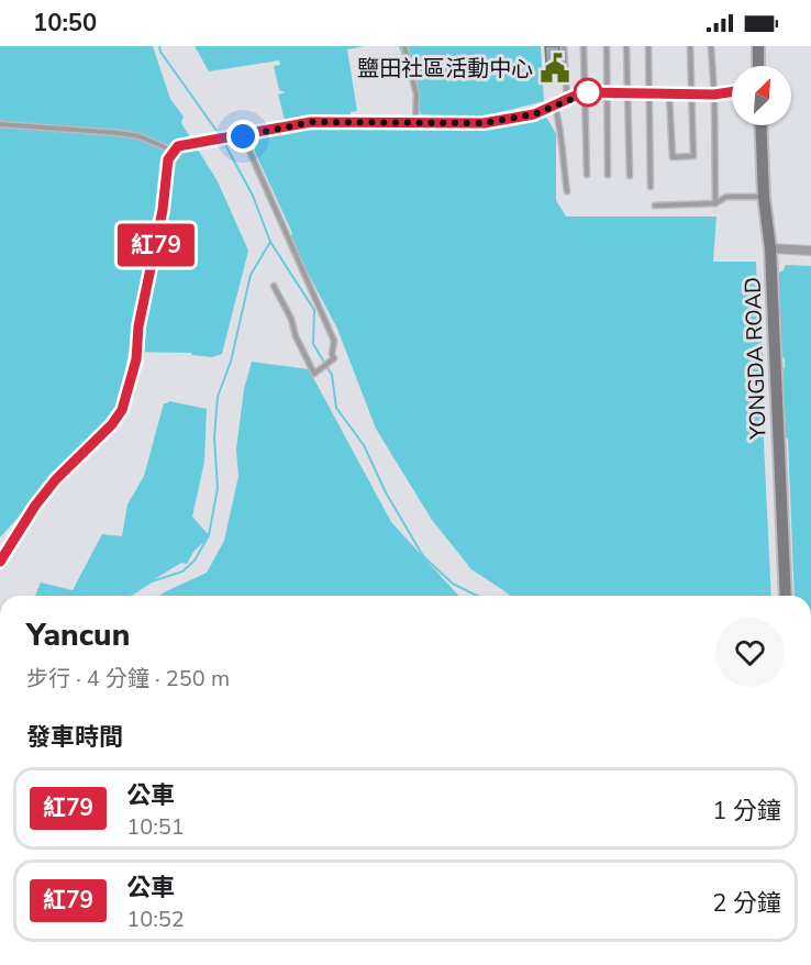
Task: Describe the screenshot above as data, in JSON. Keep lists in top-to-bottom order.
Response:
{
  "streets": {
    "street": ["YONGDA ROAD"]
  },
  "places": {
    "public building": ["鹽田社區活動中心"]
  },
  "lines": ["bus line 紅79"],
  "north": "top right",
  "page": {
    "status": "10:50",
    "on_map": "紅79",
    "heading": [
      ["Yancun", "步行 · 4 分鐘 · 250 m"],
      "發車時間"
    ],
    "list": [
      {
        "mark": "紅79",
        "name": "公車",
        "note": "10:51",
        "value": "1 分鐘"
      },
      {
        "mark": "紅79",
        "name": "公車",
        "note": "10:52",
        "value": "2 分鐘"
      }
    ]
  }
}
